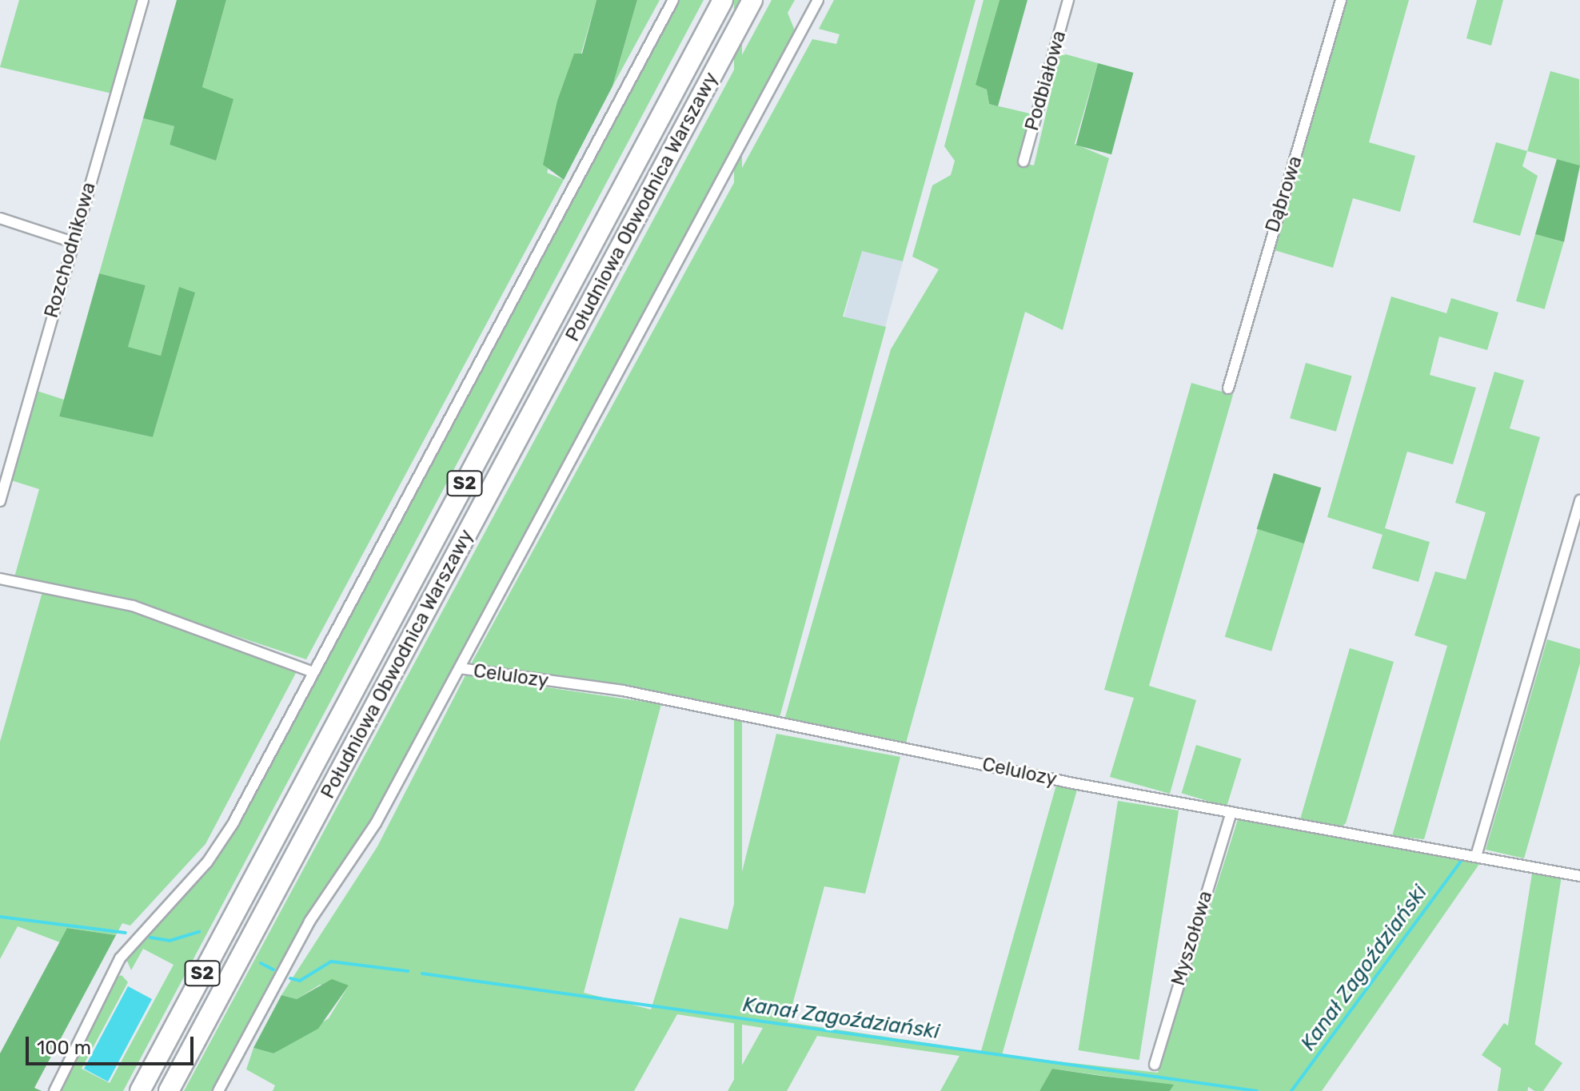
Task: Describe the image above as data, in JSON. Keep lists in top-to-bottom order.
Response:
{
  "streets": {
    "highway": ["Południowa Obwodnica Warszawy", "S2"],
    "street": [
      "Podbiałowa",
      "Dąbrowa",
      "Rozchodnikowa",
      "Celulozy",
      "Myszołowa"
    ]
  },
  "crossings": [
    ["Celulozy", "Myszołowa"]
  ],
  "water": ["Kanał Zagoździański"],
  "scale_bar": "100 m"
}
